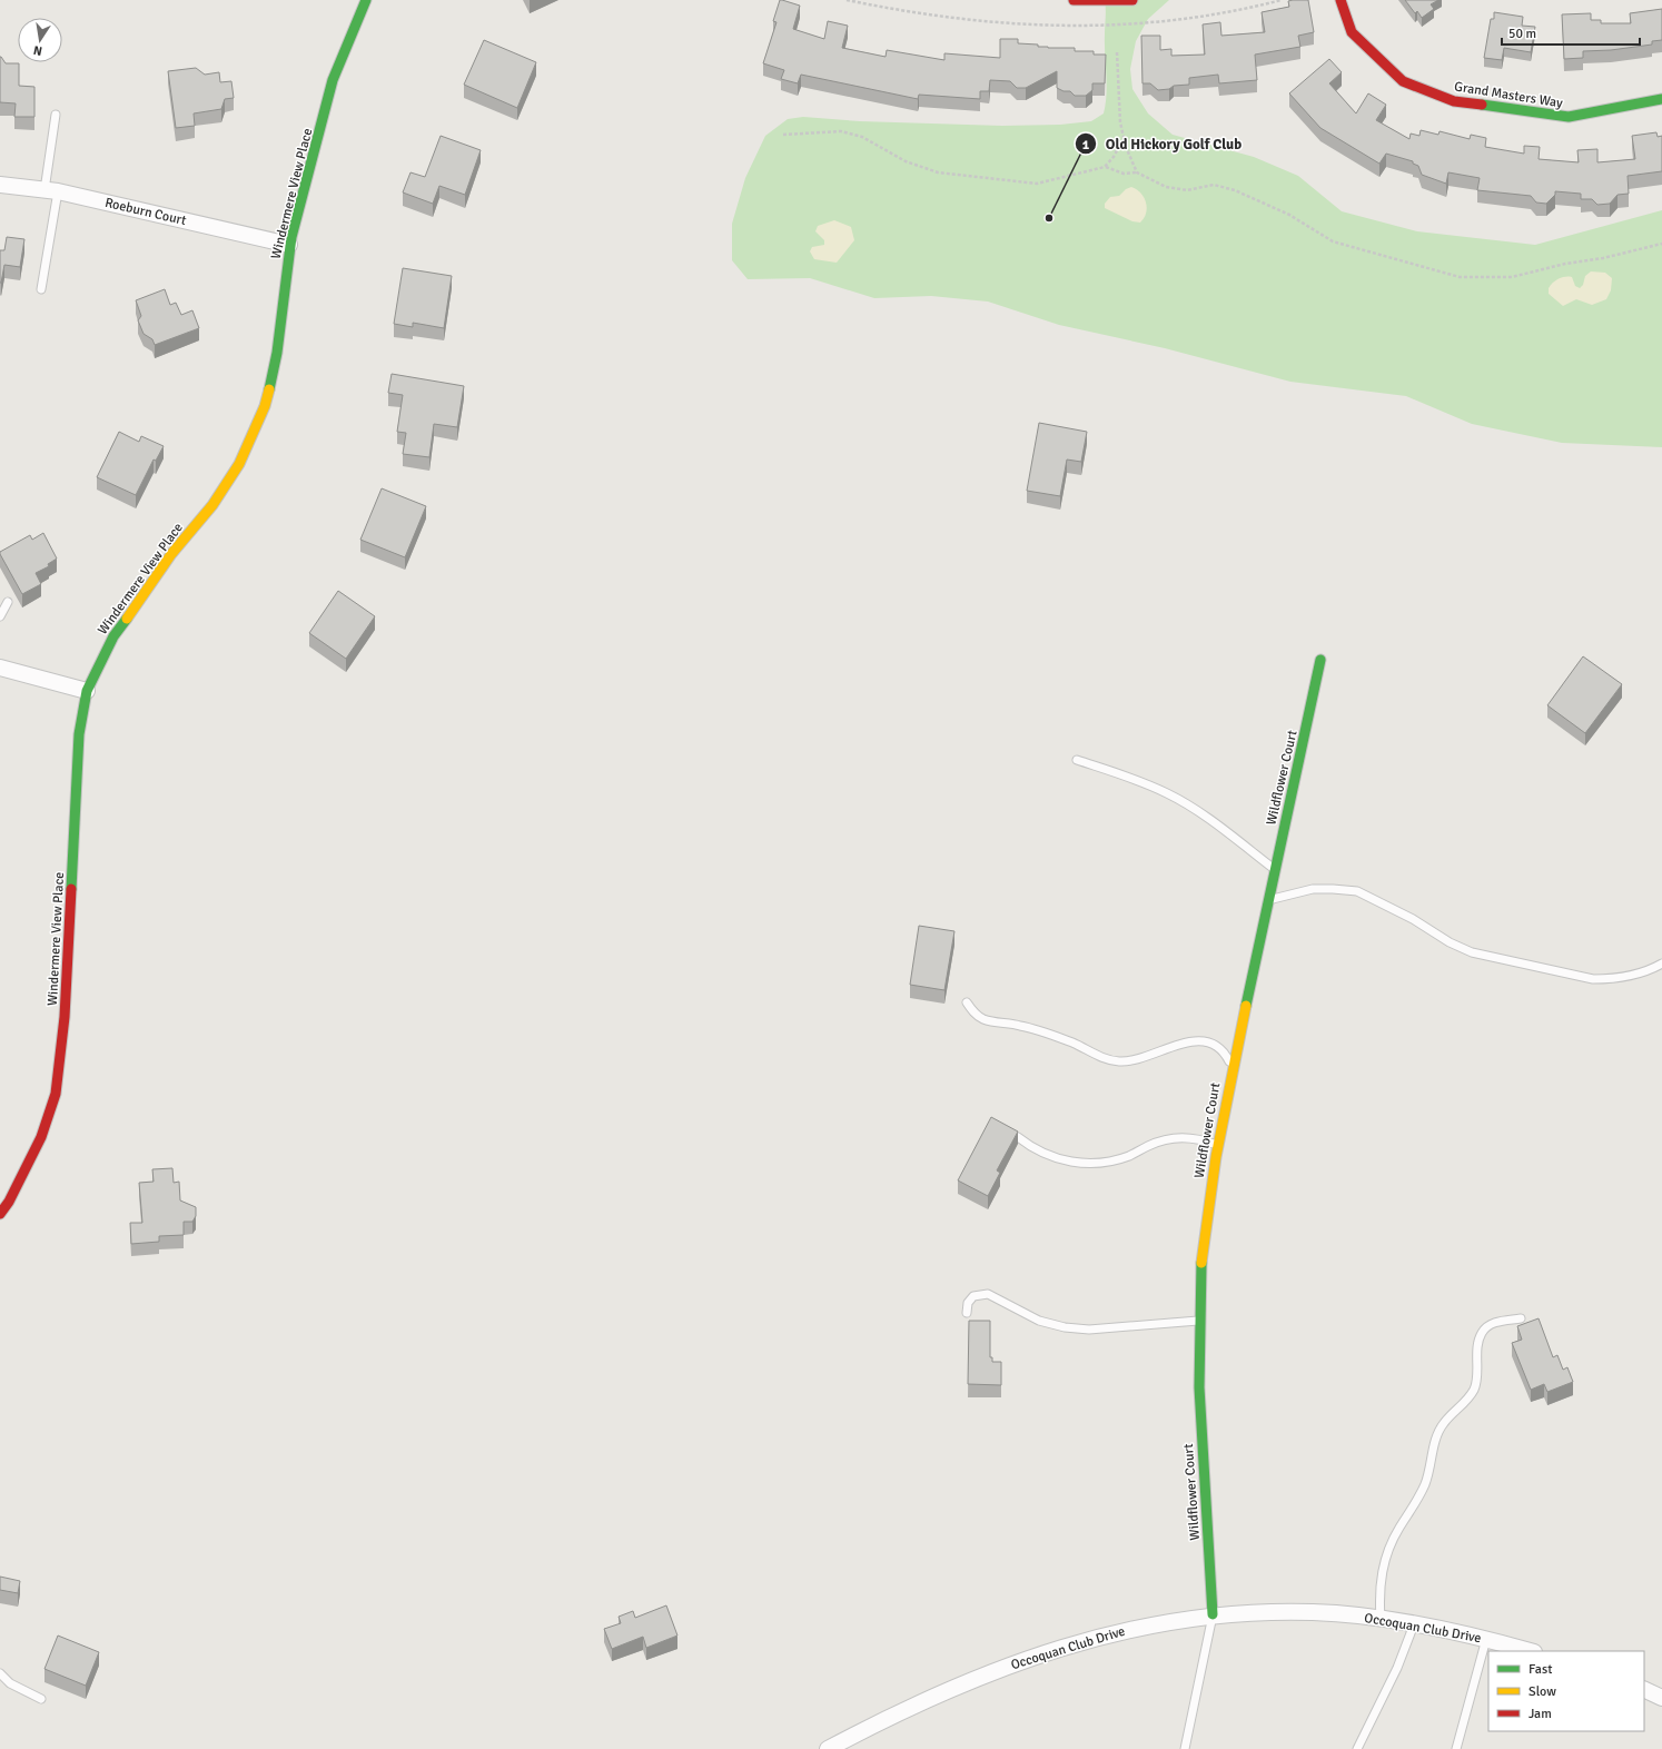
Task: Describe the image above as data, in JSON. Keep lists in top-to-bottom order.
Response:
{
  "streets": {
    "street": [
      "Grand Masters Way",
      "Windermere View Place",
      "Roeburn Court",
      "Wildflower Court",
      "Occoquan Club Drive"
    ]
  },
  "crossings": [
    ["Windermere View Place", "Roeburn Court"],
    ["Wildflower Court", "Occoquan Club Drive"]
  ],
  "places": ["Old Hickory Golf Club"],
  "legend": ["Fast", "Slow", "Jam"],
  "scale_bar": "50 m",
  "north": "bottom"
}
